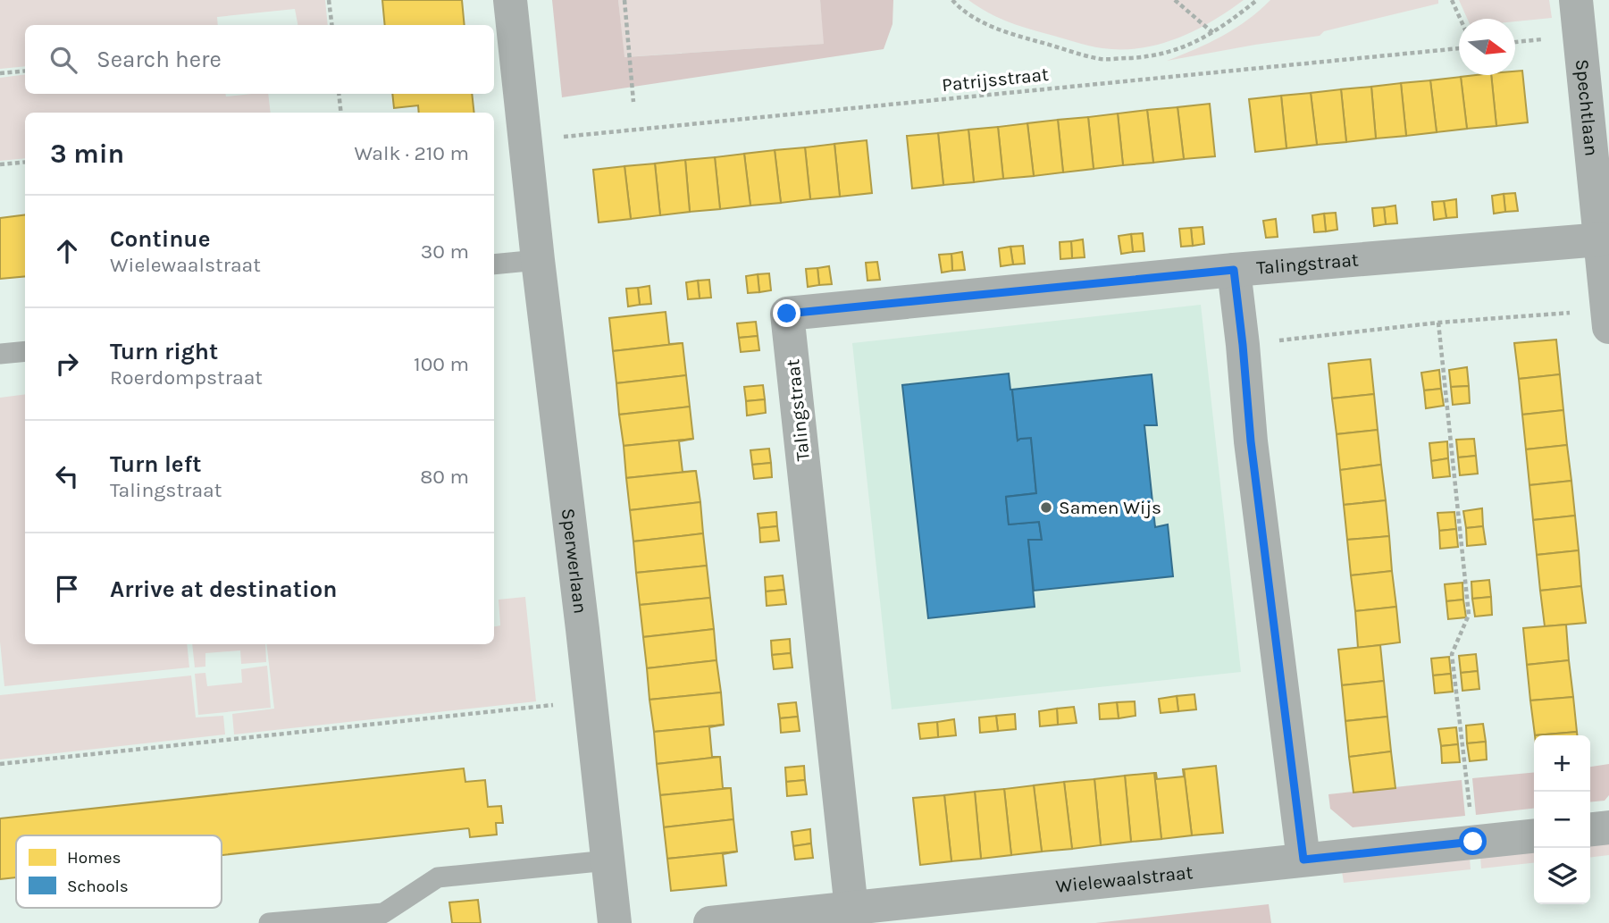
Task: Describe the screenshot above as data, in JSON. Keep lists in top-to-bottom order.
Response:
{
  "streets": {
    "street": [
      "Spechtlaan",
      "Talingstraat",
      "Sperwerlaan",
      "Wielewaalstraat"
    ],
    "path": ["Patrijsstraat"]
  },
  "crossings": [
    ["Patrijsstraat", "Sperwerlaan"],
    ["Spechtlaan", "Talingstraat"],
    ["Talingstraat", "Wielewaalstraat"]
  ],
  "places": ["Samen Wijs"],
  "legend": ["Homes", "Schools"],
  "north": "right",
  "page": {
    "search": "Search here",
    "heading": ["3 min", "Walk · 210 m"],
    "list": [
      ["Continue", "Wielewaalstraat", "30 m"],
      ["Turn right", "Roerdompstraat", "100 m"],
      ["Turn left", "Talingstraat", "80 m"],
      "Arrive at destination"
    ],
    "map_buttons": ["+", "−"]
  }
}
